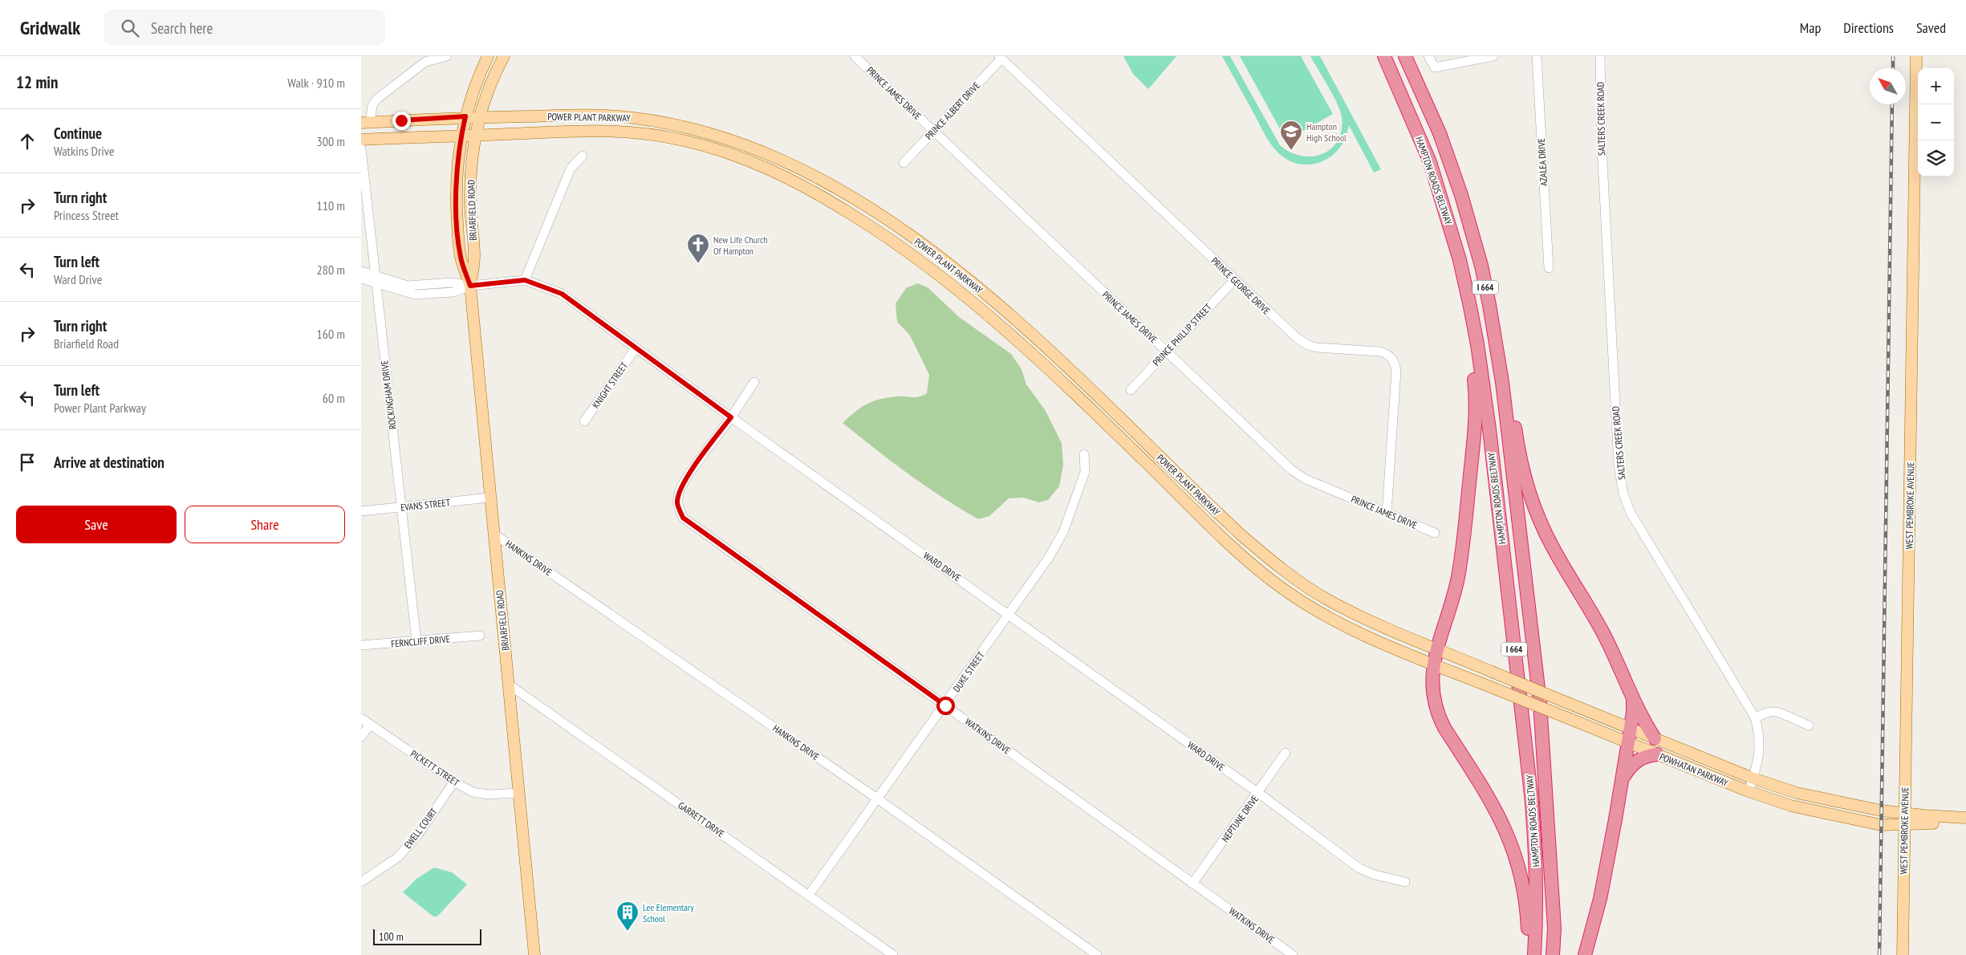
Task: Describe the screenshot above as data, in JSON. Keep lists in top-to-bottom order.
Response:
{
  "streets": {
    "highway": ["HAMPTON ROADS BELTWAY", "I 664"],
    "main road": [
      "POWER PLANT PARKWAY",
      "BRIARFIELD ROAD",
      "WEST PEMBROKE AVENUE",
      "POWHATAN PARKWAY"
    ],
    "street": [
      "PRINCE JAMES DRIVE",
      "PRINCE ALBERT DRIVE",
      "SALTERS CREEK ROAD",
      "AZALEA DRIVE",
      "PRINCE GEORGE DRIVE",
      "PRINCE PHILLIP STREET",
      "KNIGHT STREET",
      "ROCKINGHAM DRIVE",
      "EVANS STREET",
      "HANKINS DRIVE",
      "WARD DRIVE",
      "FERNCLIFF DRIVE",
      "DUKE STREET",
      "WATKINS DRIVE",
      "PICKETT STREET",
      "NEPTUNE DRIVE",
      "GARRETT DRIVE",
      "EWELL COURT"
    ]
  },
  "crossings": [
    ["PRINCE JAMES DRIVE", "PRINCE ALBERT DRIVE"],
    ["PRINCE JAMES DRIVE", "PRINCE GEORGE DRIVE"],
    ["PRINCE JAMES DRIVE", "PRINCE PHILLIP STREET"],
    ["PRINCE ALBERT DRIVE", "PRINCE GEORGE DRIVE"],
    ["POWER PLANT PARKWAY", "BRIARFIELD ROAD"],
    ["POWER PLANT PARKWAY", "POWHATAN PARKWAY"],
    ["SALTERS CREEK ROAD", "POWHATAN PARKWAY"],
    ["BRIARFIELD ROAD", "EVANS STREET"],
    ["BRIARFIELD ROAD", "HANKINS DRIVE"],
    ["BRIARFIELD ROAD", "WARD DRIVE"],
    ["BRIARFIELD ROAD", "PICKETT STREET"],
    ["BRIARFIELD ROAD", "GARRETT DRIVE"],
    ["PRINCE GEORGE DRIVE", "PRINCE PHILLIP STREET"],
    ["KNIGHT STREET", "WARD DRIVE"],
    ["ROCKINGHAM DRIVE", "EVANS STREET"],
    ["ROCKINGHAM DRIVE", "WARD DRIVE"],
    ["ROCKINGHAM DRIVE", "FERNCLIFF DRIVE"],
    ["WEST PEMBROKE AVENUE", "POWHATAN PARKWAY"],
    ["HANKINS DRIVE", "DUKE STREET"],
    ["WARD DRIVE", "DUKE STREET"],
    ["WARD DRIVE", "WATKINS DRIVE"],
    ["WARD DRIVE", "NEPTUNE DRIVE"],
    ["DUKE STREET", "WATKINS DRIVE"],
    ["DUKE STREET", "GARRETT DRIVE"],
    ["WATKINS DRIVE", "NEPTUNE DRIVE"],
    ["PICKETT STREET", "EWELL COURT"]
  ],
  "places": {
    "school or university": ["Hampton High School"],
    "church": ["New Life Church Of Hampton"],
    "building": ["Lee Elementary School"]
  },
  "scale_bar": "100 m",
  "north": "top left",
  "page": {
    "header": "Gridwalk",
    "search": "Search here",
    "nav": ["Map", "Directions", "Saved"],
    "heading": ["12 min", "Walk · 910 m"],
    "map_buttons": ["+", "−"],
    "list": [
      ["Continue", "Watkins Drive", "300 m"],
      ["Turn right", "Princess Street", "110 m"],
      ["Turn left", "Ward Drive", "280 m"],
      ["Turn right", "Briarfield Road", "160 m"],
      ["Turn left", "Power Plant Parkway", "60 m"],
      "Arrive at destination"
    ],
    "buttons": ["Save", "Share"],
    "scale": "100 m"
  }
}
